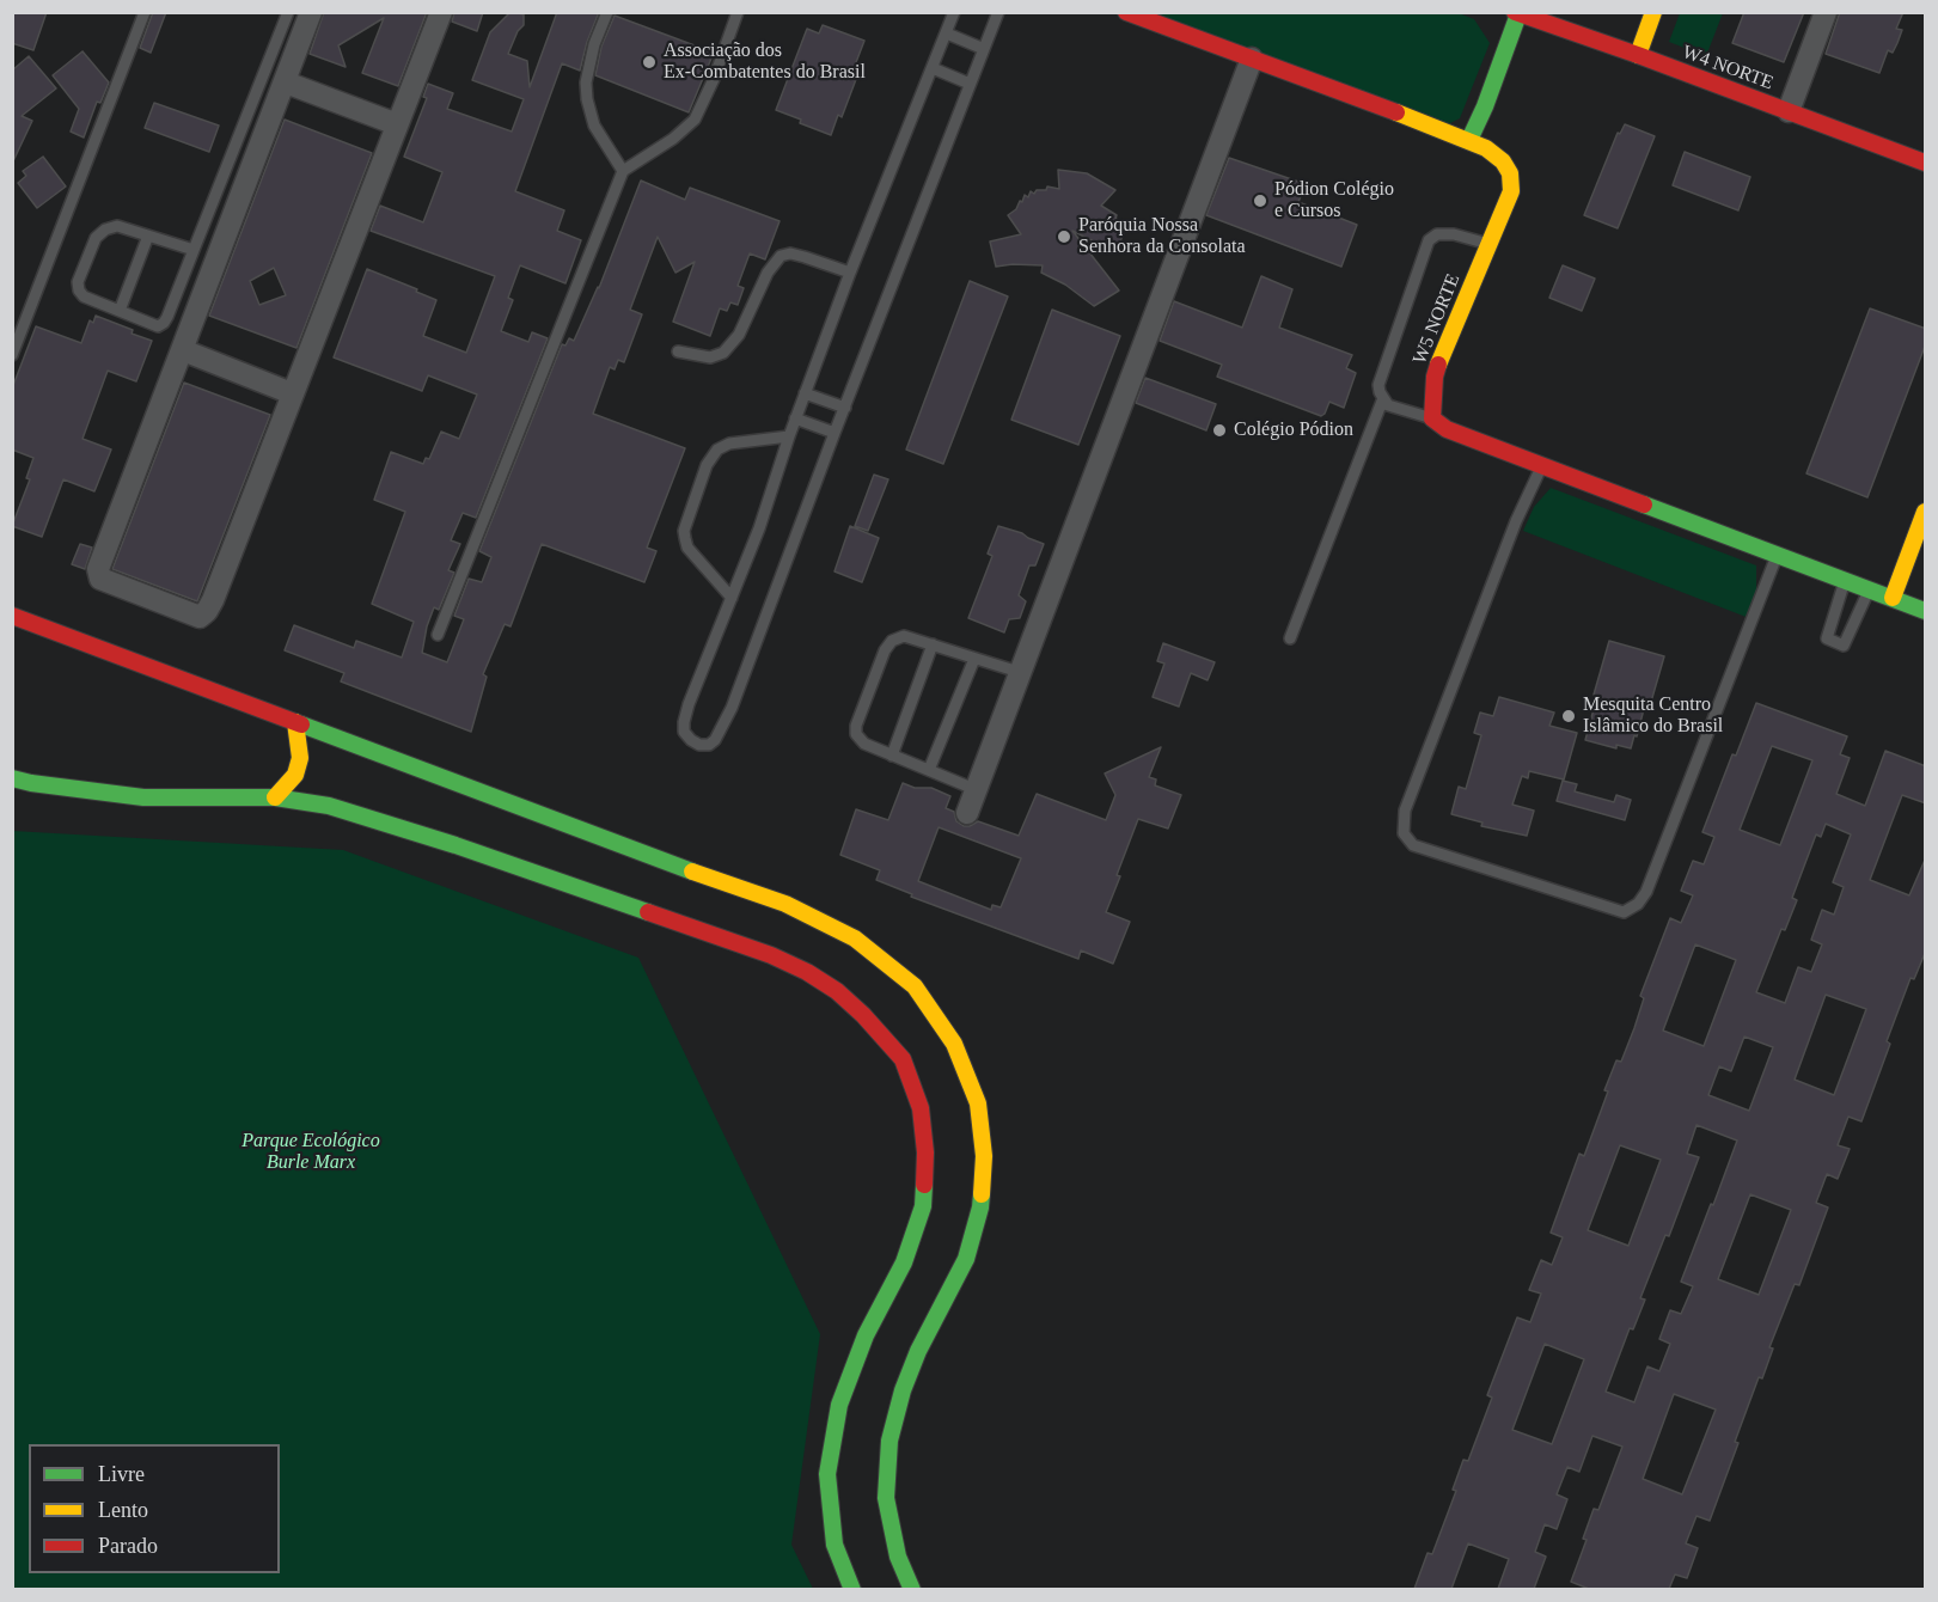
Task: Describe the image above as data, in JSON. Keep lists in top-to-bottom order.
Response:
{
  "streets": {
    "street": ["W4 NORTE", "W5 NORTE"]
  },
  "parks": ["Parque Ecológico Burle Marx"],
  "places": [
    "Associação dos Ex-Combatentes do Brasil",
    "Pódion Colégio e Cursos",
    "Paróquia Nossa Senhora da Consolata",
    "Colégio Pódion",
    "Mesquita Centro Islâmico do Brasil"
  ],
  "legend": ["Livre", "Lento", "Parado"]
}
